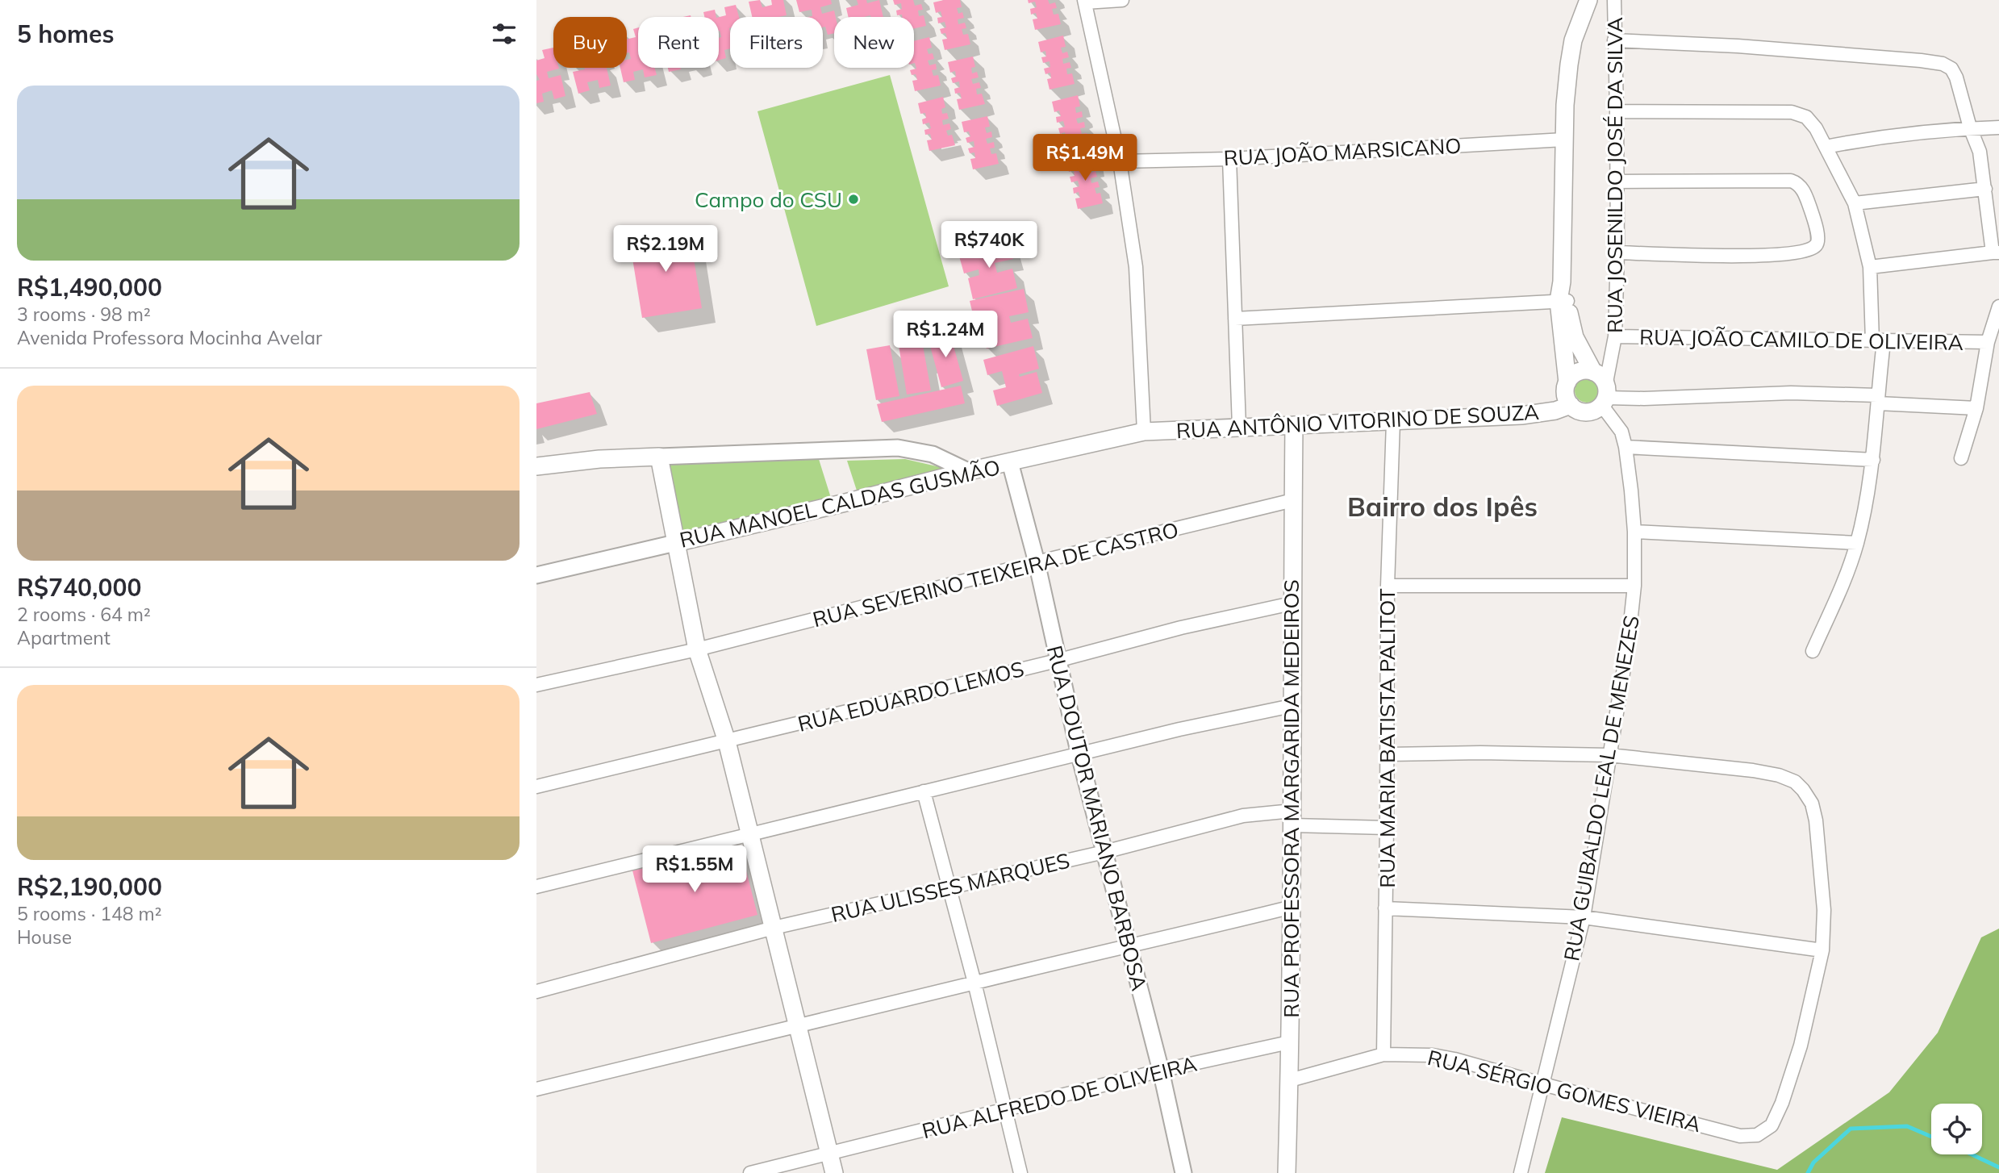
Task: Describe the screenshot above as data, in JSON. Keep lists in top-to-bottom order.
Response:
{
  "streets": {
    "main road": ["RUA ANTÔNIO VITORINO DE SOUZA", "RUA MANOEL CALDAS GUSMÃO", "RUA PROFESSORA MARGARIDA MEDEIROS"],
    "street": [
      "RUA JOÃO MARSICANO",
      "RUA JOSENILDO JOSÉ DA SILVA",
      "RUA JOÃO CAMILO DE OLIVEIRA",
      "RUA SEVERINO TEIXEIRA DE CASTRO",
      "RUA EDUARDO LEMOS",
      "RUA MARIA BATISTA PALITOT",
      "RUA GUIBALDO LEAL DE MENEZES",
      "RUA DOUTOR MARIANO BARBOSA",
      "RUA ULISSES MARQUES",
      "RUA SÉRGIO GOMES VIEIRA",
      "RUA ALFREDO DE OLIVEIRA"
    ]
  },
  "crossings": [
    ["RUA JOSENILDO JOSÉ DA SILVA", "RUA JOÃO CAMILO DE OLIVEIRA"],
    ["RUA JOSENILDO JOSÉ DA SILVA", "RUA ANTÔNIO VITORINO DE SOUZA"],
    ["RUA JOSENILDO JOSÉ DA SILVA", "RUA GUIBALDO LEAL DE MENEZES"],
    ["RUA ANTÔNIO VITORINO DE SOUZA", "RUA MANOEL CALDAS GUSMÃO"],
    ["RUA ANTÔNIO VITORINO DE SOUZA", "RUA MARIA BATISTA PALITOT"],
    ["RUA ANTÔNIO VITORINO DE SOUZA", "RUA GUIBALDO LEAL DE MENEZES"],
    ["RUA ANTÔNIO VITORINO DE SOUZA", "RUA PROFESSORA MARGARIDA MEDEIROS"],
    ["RUA MANOEL CALDAS GUSMÃO", "RUA DOUTOR MARIANO BARBOSA"],
    ["RUA SEVERINO TEIXEIRA DE CASTRO", "RUA PROFESSORA MARGARIDA MEDEIROS"],
    ["RUA SEVERINO TEIXEIRA DE CASTRO", "RUA DOUTOR MARIANO BARBOSA"],
    ["RUA EDUARDO LEMOS", "RUA PROFESSORA MARGARIDA MEDEIROS"],
    ["RUA EDUARDO LEMOS", "RUA DOUTOR MARIANO BARBOSA"],
    ["RUA MARIA BATISTA PALITOT", "RUA ULISSES MARQUES"],
    ["RUA MARIA BATISTA PALITOT", "RUA SÉRGIO GOMES VIEIRA"],
    ["RUA GUIBALDO LEAL DE MENEZES", "RUA SÉRGIO GOMES VIEIRA"],
    ["RUA PROFESSORA MARGARIDA MEDEIROS", "RUA ULISSES MARQUES"],
    ["RUA PROFESSORA MARGARIDA MEDEIROS", "RUA SÉRGIO GOMES VIEIRA"],
    ["RUA PROFESSORA MARGARIDA MEDEIROS", "RUA ALFREDO DE OLIVEIRA"],
    ["RUA DOUTOR MARIANO BARBOSA", "RUA ULISSES MARQUES"],
    ["RUA DOUTOR MARIANO BARBOSA", "RUA ALFREDO DE OLIVEIRA"]
  ],
  "districts": ["Bairro dos Ipês"],
  "places": ["Campo do CSU"],
  "page": {
    "heading": "5 homes",
    "chip": [
      "Buy",
      "Rent",
      "Filters",
      "New"
    ],
    "list": [
      {
        "name": "R$1,490,000",
        "note": "3 rooms · 98 m² · Avenida Professora Mocinha Avelar"
      },
      {
        "name": "R$740,000",
        "note": "2 rooms · 64 m² · Apartment"
      },
      {
        "name": "R$2,190,000",
        "note": "5 rooms · 148 m² · House"
      }
    ],
    "price": [
      "R$1.49M",
      "R$740K",
      "R$2.19M",
      "R$1.24M",
      "R$1.55M"
    ]
  }
}
